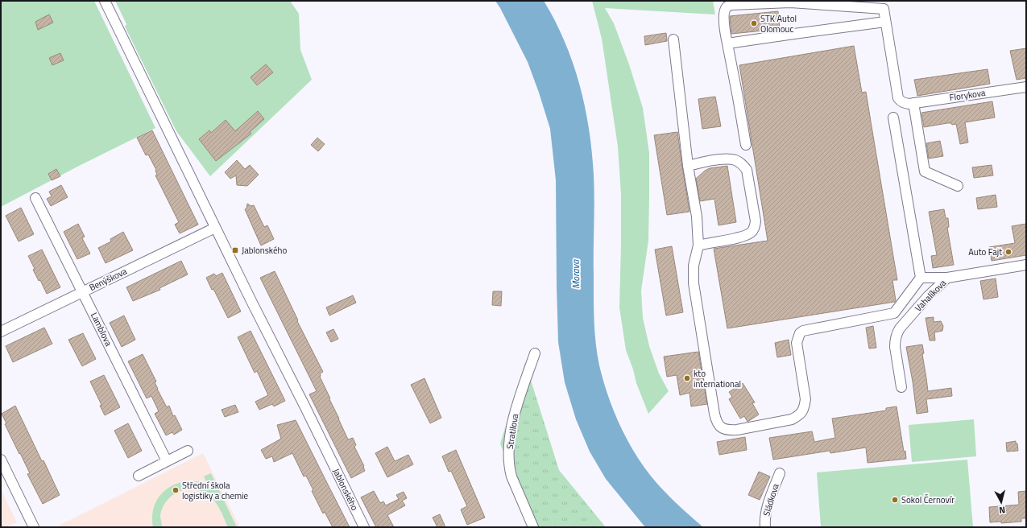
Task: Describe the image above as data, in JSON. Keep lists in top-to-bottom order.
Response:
{
  "streets": {
    "street": [
      "Florykova",
      "Benýškova",
      "Vahalíkova",
      "Lamblova",
      "Stratilova",
      "Jablonského",
      "Sládkova"
    ]
  },
  "crossings": [
    ["Benýškova", "Lamblova"],
    ["Benýškova", "Jablonského"]
  ],
  "water": ["Morava"],
  "places": {
    "other": [
      "STK Autol Olomouc",
      "Auto Fajt",
      "kto international",
      "Střední škola logistiky a chemie",
      "Sokol Černovír"
    ],
    "transit": ["Jablonského"]
  },
  "north": "bottom"
}
